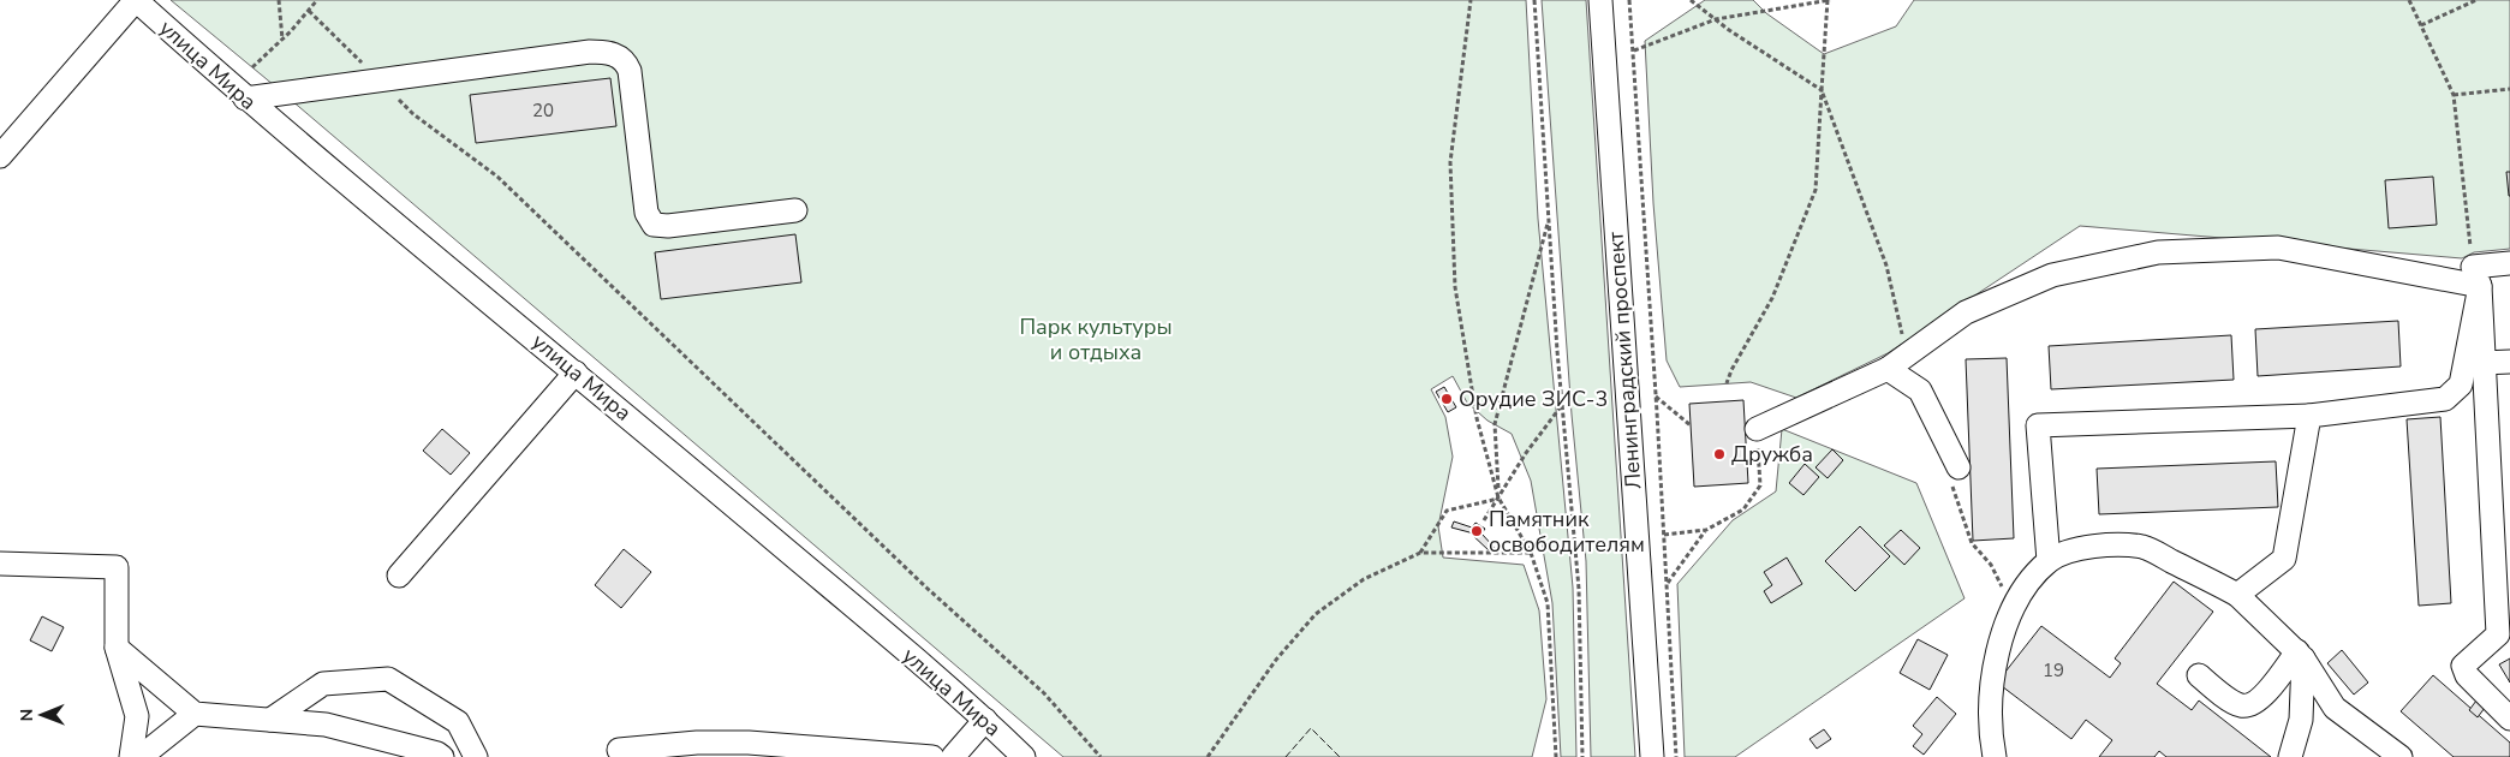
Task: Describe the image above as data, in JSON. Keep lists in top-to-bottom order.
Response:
{
  "streets": {
    "street": ["улица Мира", "Ленинградский проспект"]
  },
  "parks": ["Парк культуры и отдыха"],
  "places": ["Орудие ЗИС-3", "Дружба", "Памятник освободителям"],
  "house_numbers": ["20", "19"],
  "north": "left"
}
